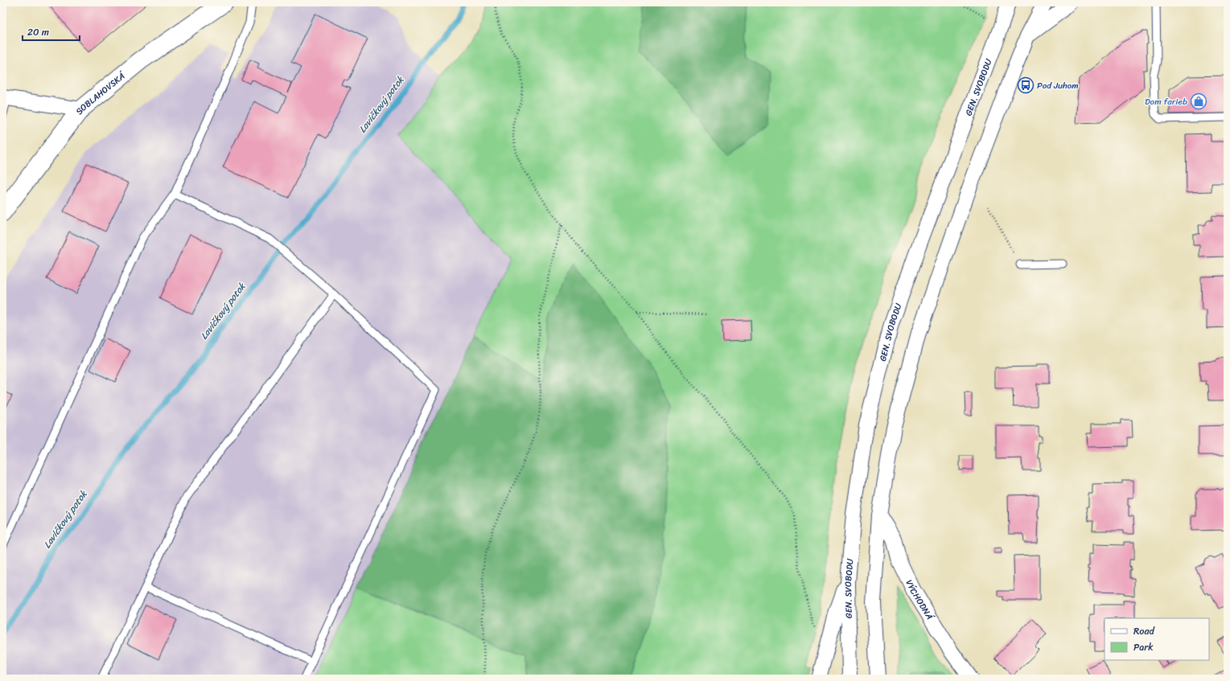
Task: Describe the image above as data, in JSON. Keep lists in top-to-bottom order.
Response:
{
  "streets": {
    "street": ["GEN. SVOBODU", "SOBLAHOVSKÁ", "VÝCHODNÁ"]
  },
  "water": ["Lavičkový potok"],
  "places": {
    "bus stop": ["Pod Juhom"],
    "shop": ["Dom farieb"]
  },
  "legend": ["Road", "Park"],
  "scale_bar": "20 m"
}
